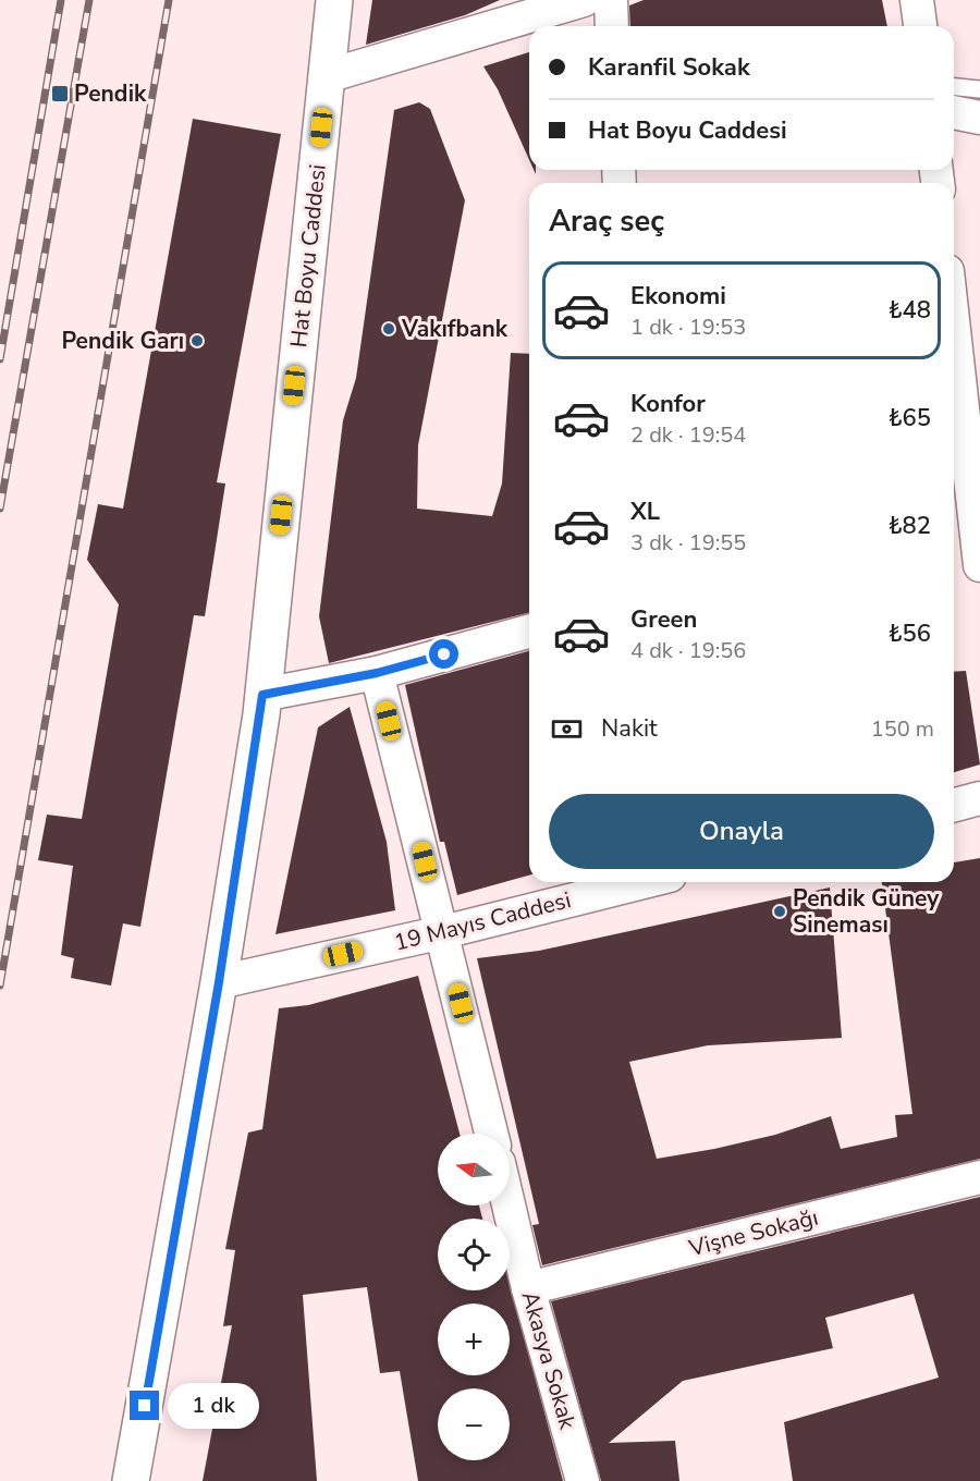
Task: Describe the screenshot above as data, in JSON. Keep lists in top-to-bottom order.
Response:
{
  "streets": {
    "street": [
      "Hat Boyu Caddesi",
      "19 Mayıs Caddesi",
      "Vişne Sokağı",
      "Akasya Sokak"
    ]
  },
  "crossings": [
    ["Hat Boyu Caddesi", "19 Mayıs Caddesi"],
    ["Vişne Sokağı", "Akasya Sokak"]
  ],
  "places": {
    "transit": ["Pendik"],
    "other": ["Vakıfbank", "Pendik Garı", "Pendik Güney Sineması"]
  },
  "north": "left",
  "page": {
    "banner": ["Karanfil Sokak", "Hat Boyu Caddesi"],
    "heading": "Araç seç",
    "list": [
      {
        "name": "Ekonomi",
        "note": "1 dk · 19:53",
        "value": "₺48"
      },
      {
        "name": "Konfor",
        "note": "2 dk · 19:54",
        "value": "₺65"
      },
      {
        "name": "XL",
        "note": "3 dk · 19:55",
        "value": "₺82"
      },
      {
        "name": "Green",
        "note": "4 dk · 19:56",
        "value": "₺56"
      }
    ],
    "pay": ["Nakit", "150 m"],
    "buttons": "Onayla",
    "map_buttons": ["+", "−"],
    "bubble": "1 dk"
  }
}
